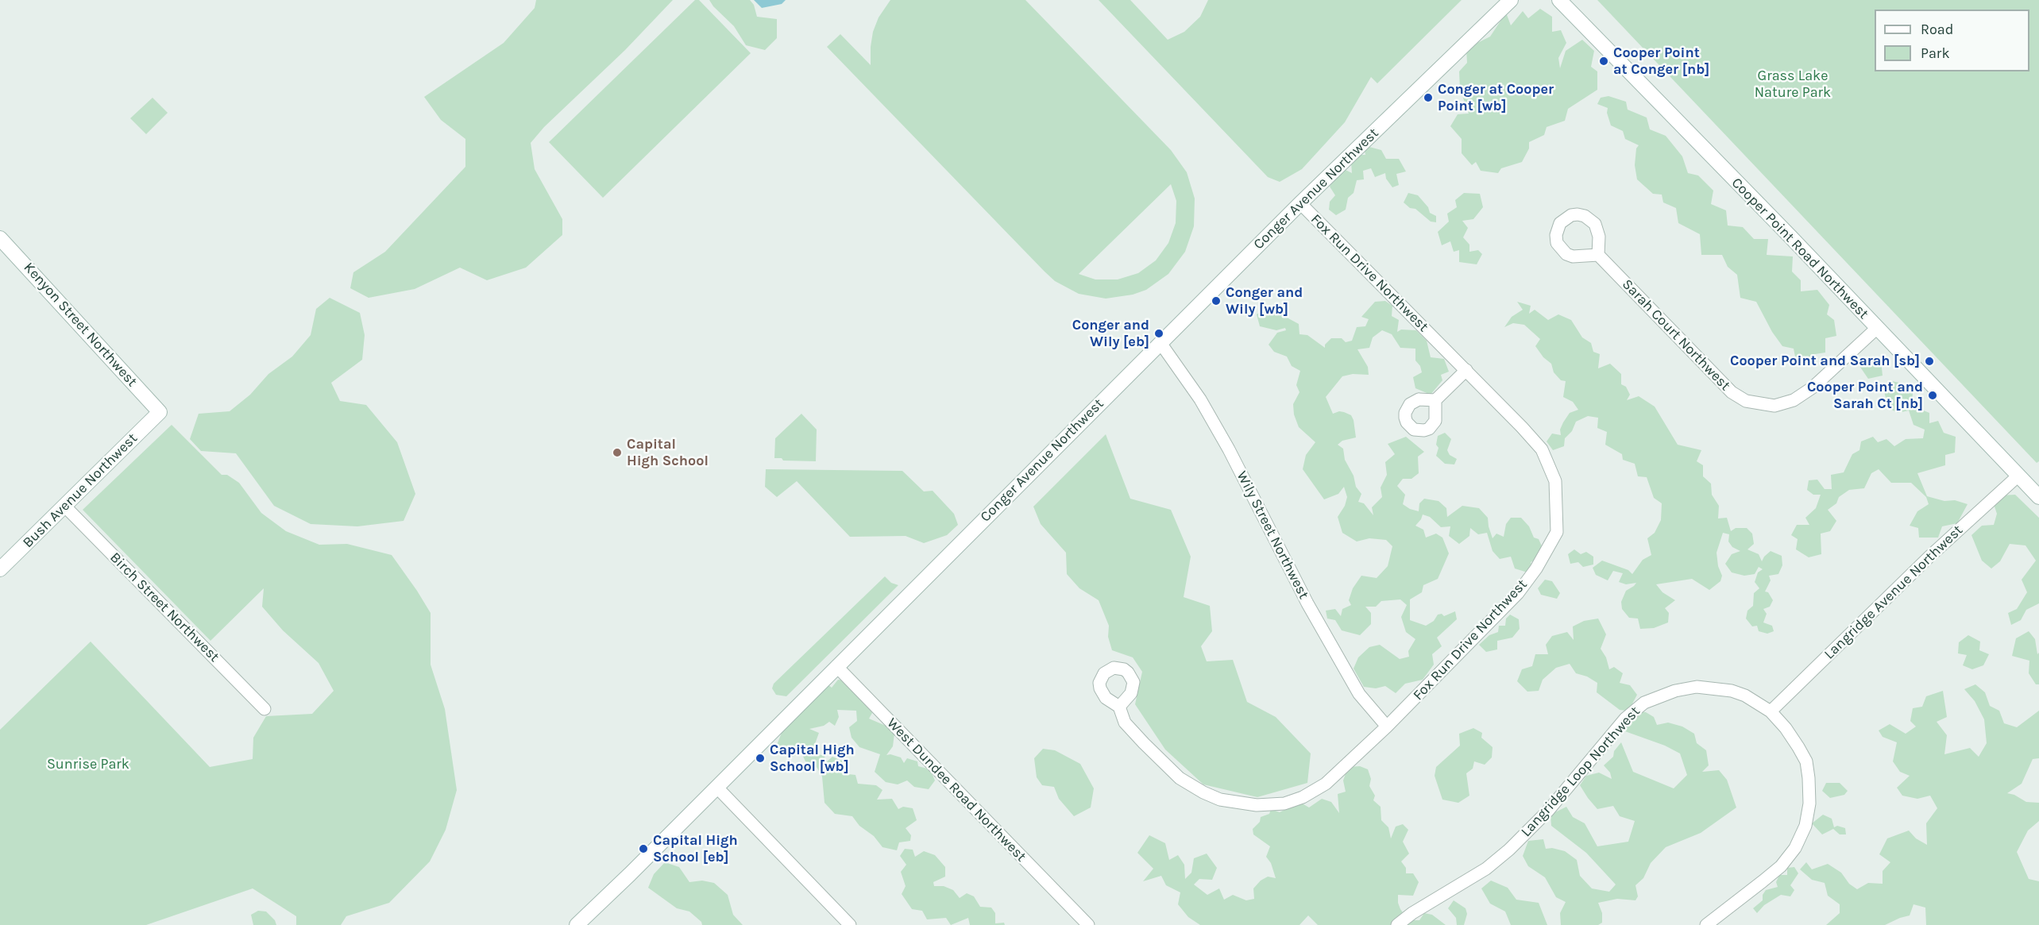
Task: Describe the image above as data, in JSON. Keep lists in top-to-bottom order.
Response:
{
  "streets": {
    "street": [
      "Conger Avenue Northwest",
      "Cooper Point Road Northwest",
      "Fox Run Drive Northwest",
      "Kenyon Street Northwest",
      "Sarah Court Northwest",
      "Bush Avenue Northwest",
      "Wily Street Northwest",
      "Langridge Avenue Northwest",
      "Birch Street Northwest",
      "Langridge Loop Northwest",
      "West Dundee Road Northwest"
    ]
  },
  "crossings": [
    ["Conger Avenue Northwest", "Fox Run Drive Northwest"],
    ["Conger Avenue Northwest", "Wily Street Northwest"],
    ["Conger Avenue Northwest", "West Dundee Road Northwest"],
    ["Cooper Point Road Northwest", "Sarah Court Northwest"],
    ["Cooper Point Road Northwest", "Langridge Avenue Northwest"],
    ["Fox Run Drive Northwest", "Wily Street Northwest"],
    ["Kenyon Street Northwest", "Bush Avenue Northwest"],
    ["Bush Avenue Northwest", "Birch Street Northwest"],
    ["Langridge Avenue Northwest", "Langridge Loop Northwest"]
  ],
  "parks": ["Grass Lake Nature Park", "Sunrise Park"],
  "places": [
    "Cooper Point at Conger [nb]",
    "Conger at Cooper Point [wb]",
    "Conger and Wily [wb]",
    "Conger and Wily [eb]",
    "Cooper Point and Sarah [sb]",
    "Cooper Point and Sarah Ct [nb]",
    "Capital High School",
    "Capital High School [wb]",
    "Capital High School [eb]"
  ],
  "legend": ["Road", "Park"]
}
